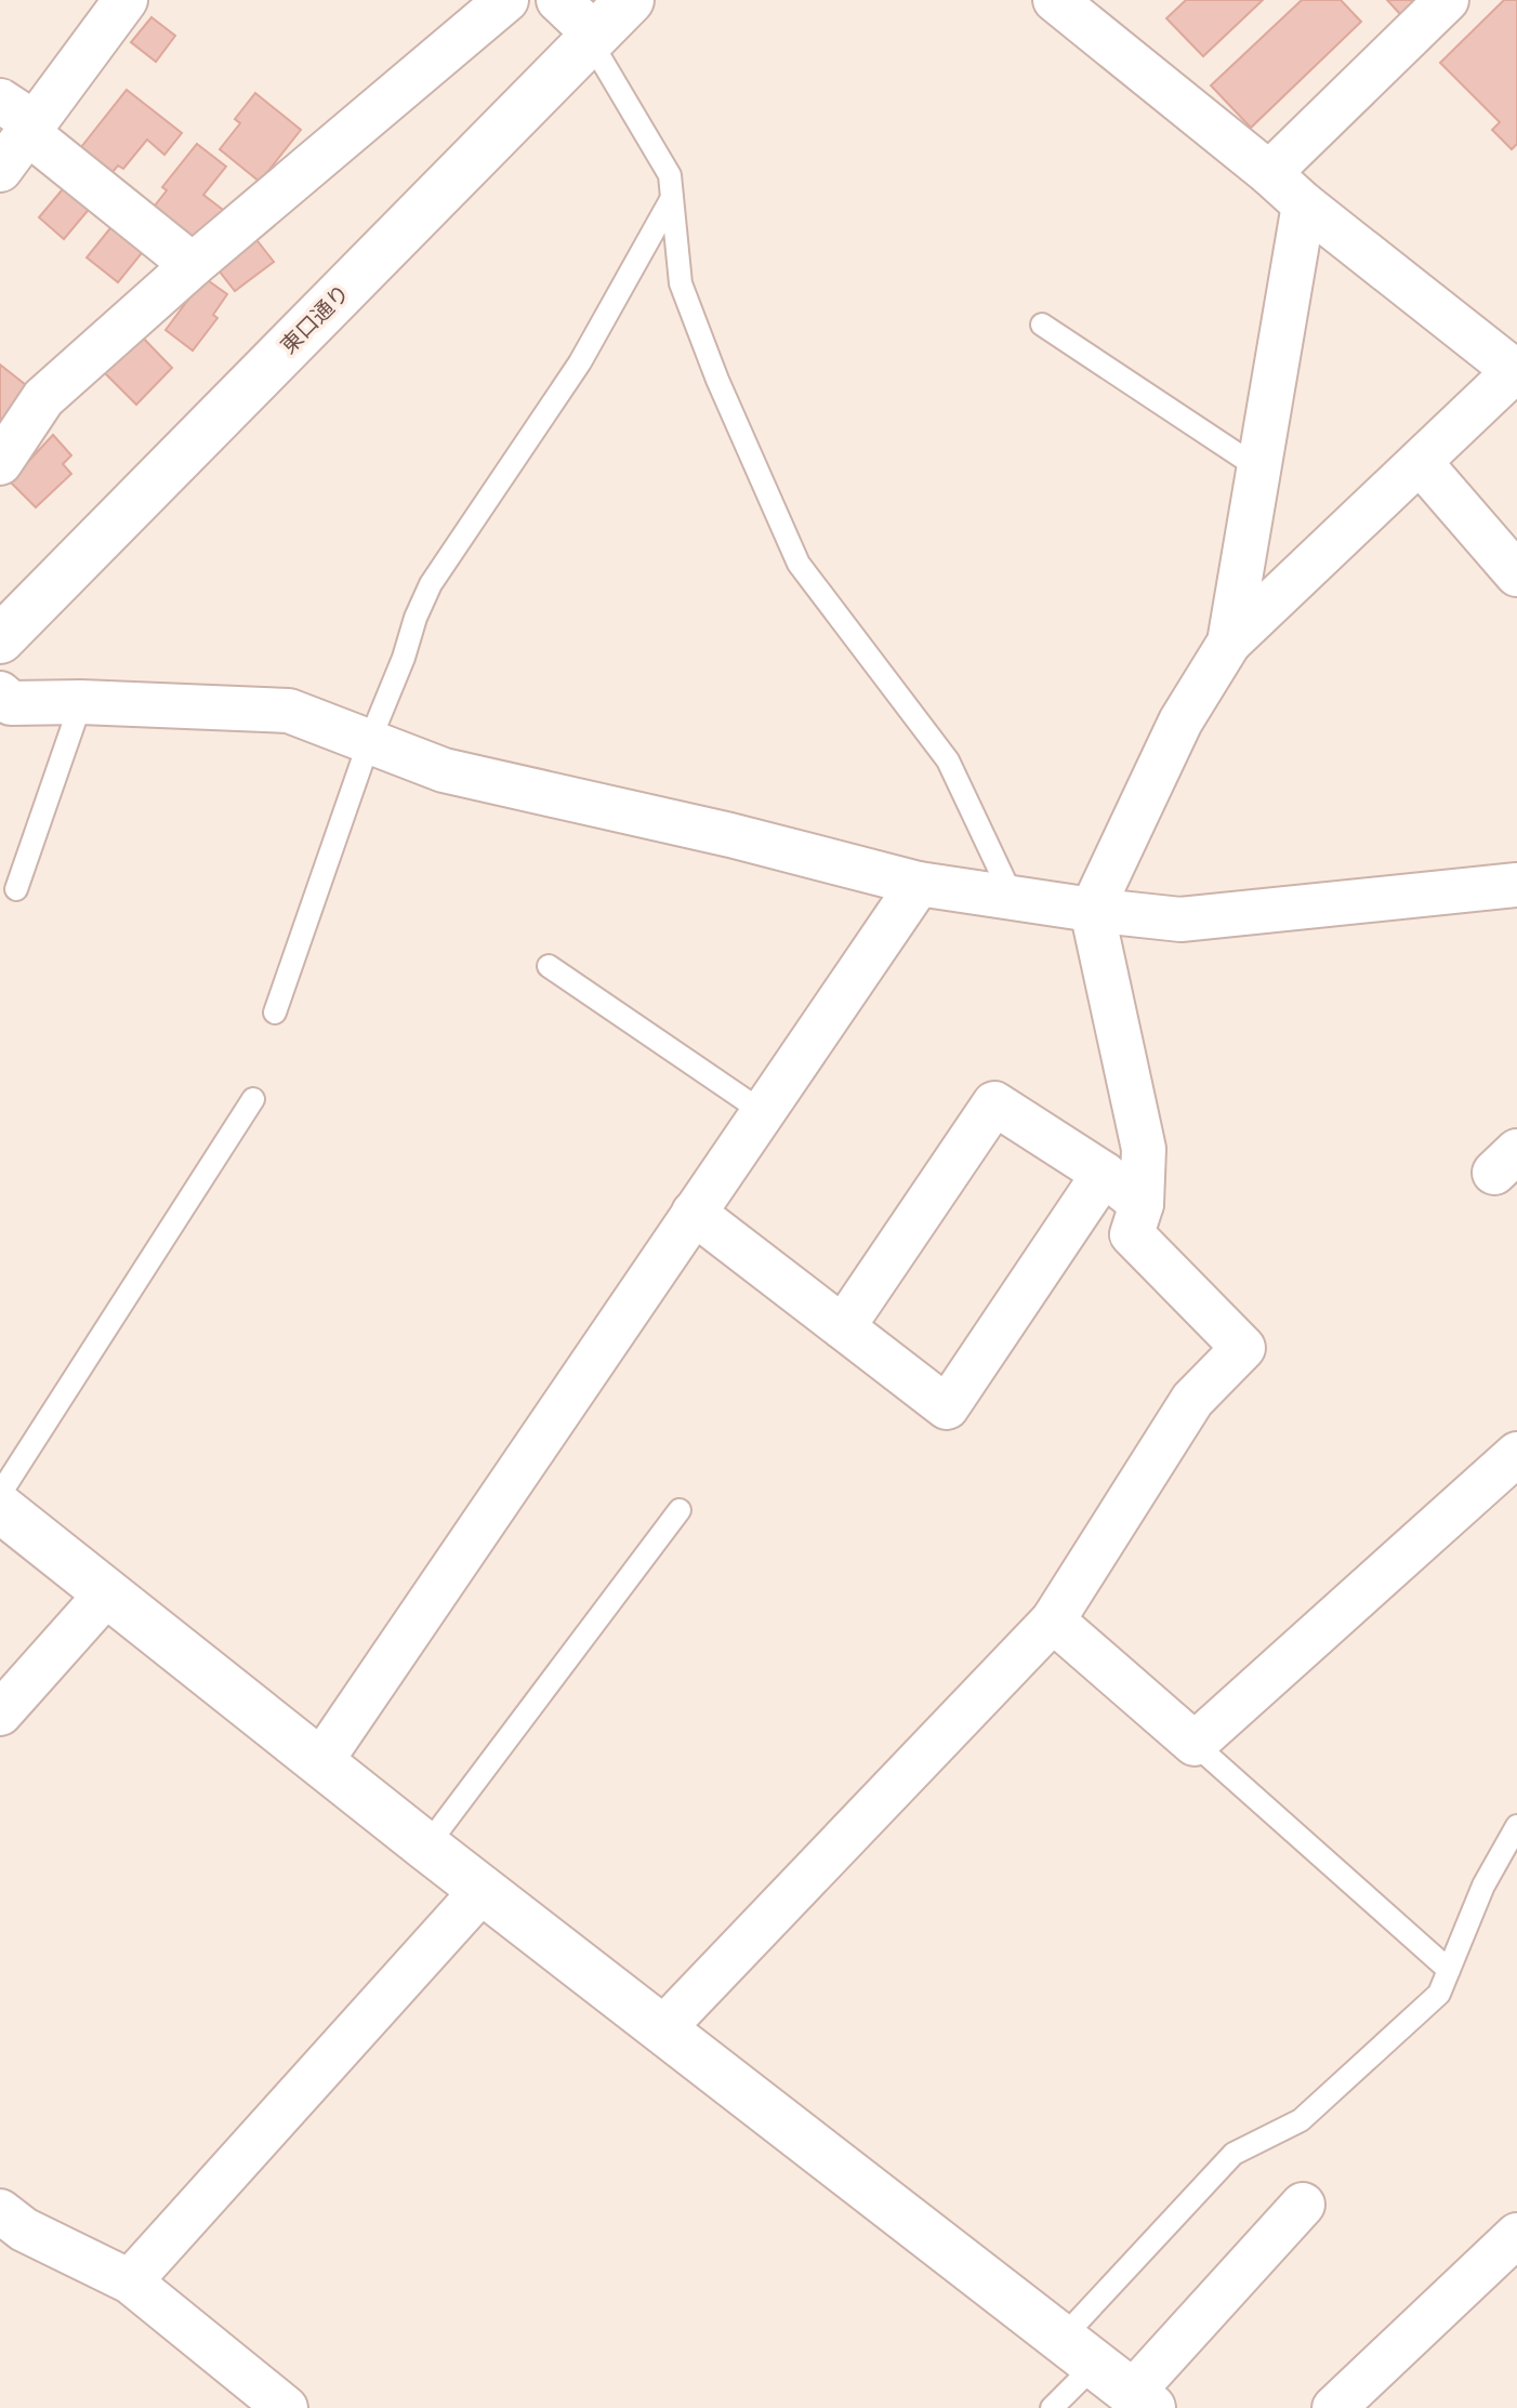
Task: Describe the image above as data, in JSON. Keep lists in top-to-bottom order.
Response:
{
  "streets": {
    "street": ["東口通り"]
  }
}
